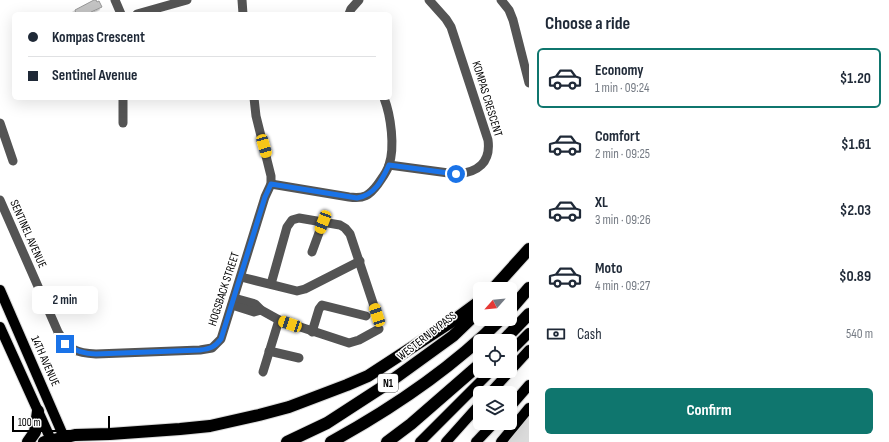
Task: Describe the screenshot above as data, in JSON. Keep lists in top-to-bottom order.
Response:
{
  "streets": {
    "highway": ["WESTERN BYPASS", "N1"],
    "main road": ["14TH AVENUE"],
    "street": ["KOMPAS CRESCENT", "SENTINEL AVENUE", "HOGSBACK STREET"]
  },
  "crossings": [
    ["SENTINEL AVENUE", "HOGSBACK STREET"]
  ],
  "scale_bar": "100 m",
  "north": "bottom left",
  "page": {
    "heading": "Choose a ride",
    "banner": ["Kompas Crescent", "Sentinel Avenue"],
    "list": [
      {
        "name": "Economy",
        "note": "1 min · 09:24",
        "value": "$1.20"
      },
      {
        "name": "Comfort",
        "note": "2 min · 09:25",
        "value": "$1.61"
      },
      {
        "name": "XL",
        "note": "3 min · 09:26",
        "value": "$2.03"
      },
      {
        "name": "Moto",
        "note": "4 min · 09:27",
        "value": "$0.89"
      }
    ],
    "bubble": "2 min",
    "pay": ["Cash", "540 m"],
    "buttons": "Confirm",
    "scale": "100 m"
  }
}
